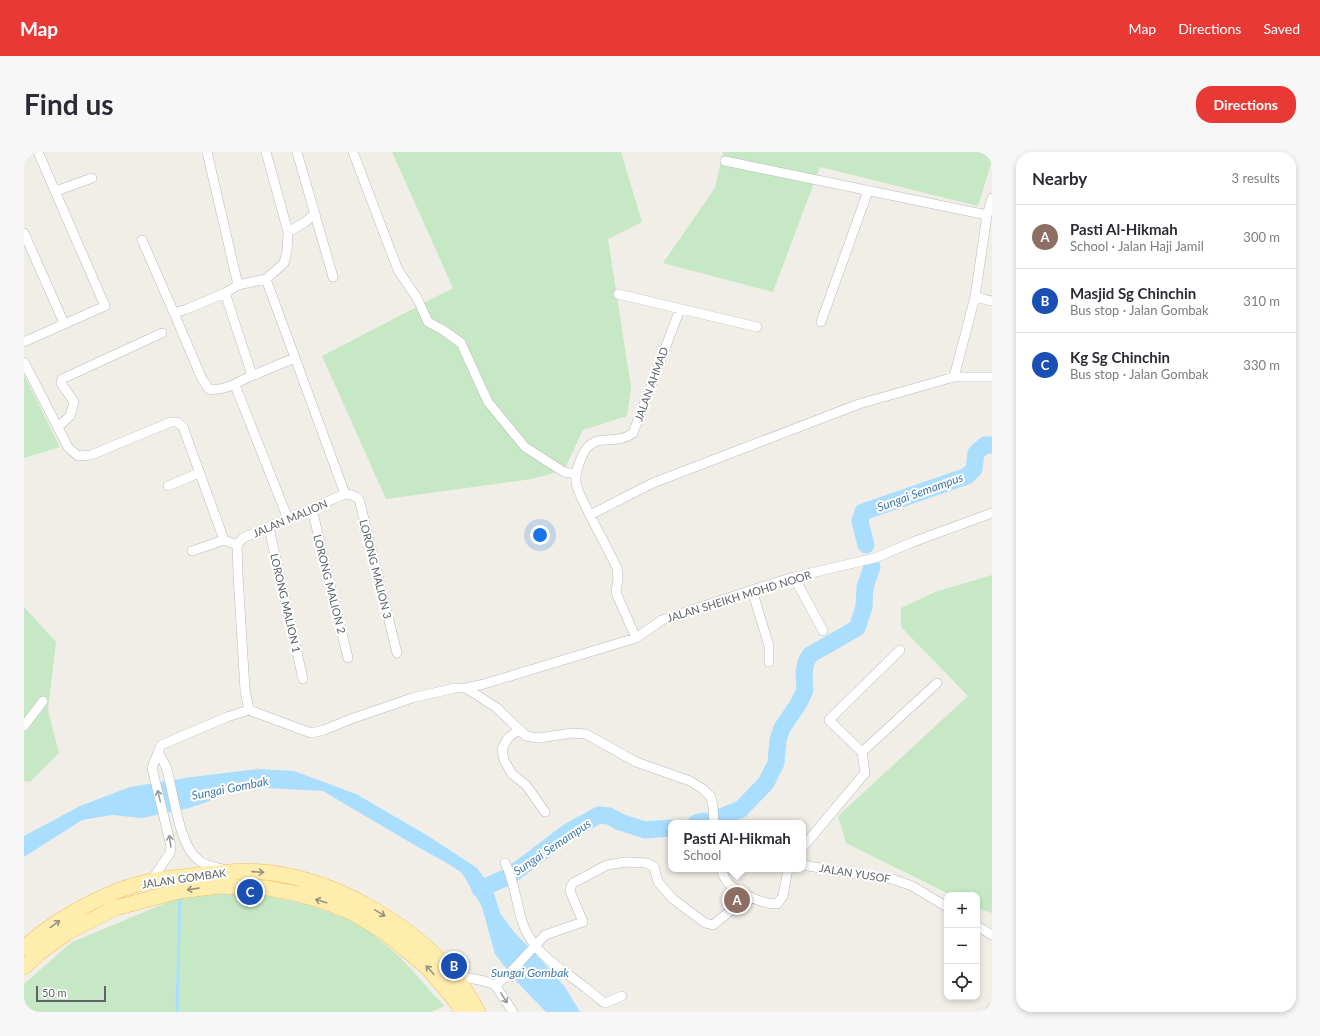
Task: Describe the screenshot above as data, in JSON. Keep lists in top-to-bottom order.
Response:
{
  "streets": {
    "main road": ["JALAN GOMBAK"],
    "street": [
      "JALAN AHMAD",
      "JALAN MALION",
      "LORONG MALION 3",
      "LORONG MALION 2",
      "JALAN SHEIKH MOHD NOOR",
      "LORONG MALION 1",
      "JALAN YUSOF"
    ]
  },
  "crossings": [
    ["JALAN MALION", "LORONG MALION 3"],
    ["JALAN MALION", "LORONG MALION 2"],
    ["JALAN MALION", "LORONG MALION 1"]
  ],
  "water": ["Sungai Semampus", "Sungai Gombak"],
  "scale_bar": "50 m",
  "page": {
    "header": "Map",
    "nav": ["Map", "Directions", "Saved"],
    "buttons": "Directions",
    "title": "Find us",
    "heading": ["Nearby", "3 results"],
    "list": [
      {
        "mark": "A",
        "name": "Pasti Al-Hikmah",
        "note": "School · Jalan Haji Jamil",
        "value": "300 m"
      },
      {
        "mark": "B",
        "name": "Masjid Sg Chinchin",
        "note": "Bus stop · Jalan Gombak",
        "value": "310 m"
      },
      {
        "mark": "C",
        "name": "Kg Sg Chinchin",
        "note": "Bus stop · Jalan Gombak",
        "value": "330 m"
      }
    ],
    "popup": ["Pasti Al-Hikmah", "School"],
    "pins": ["C", "A", "B"],
    "map_buttons": ["+", "−"],
    "scale": "50 m"
  }
}
